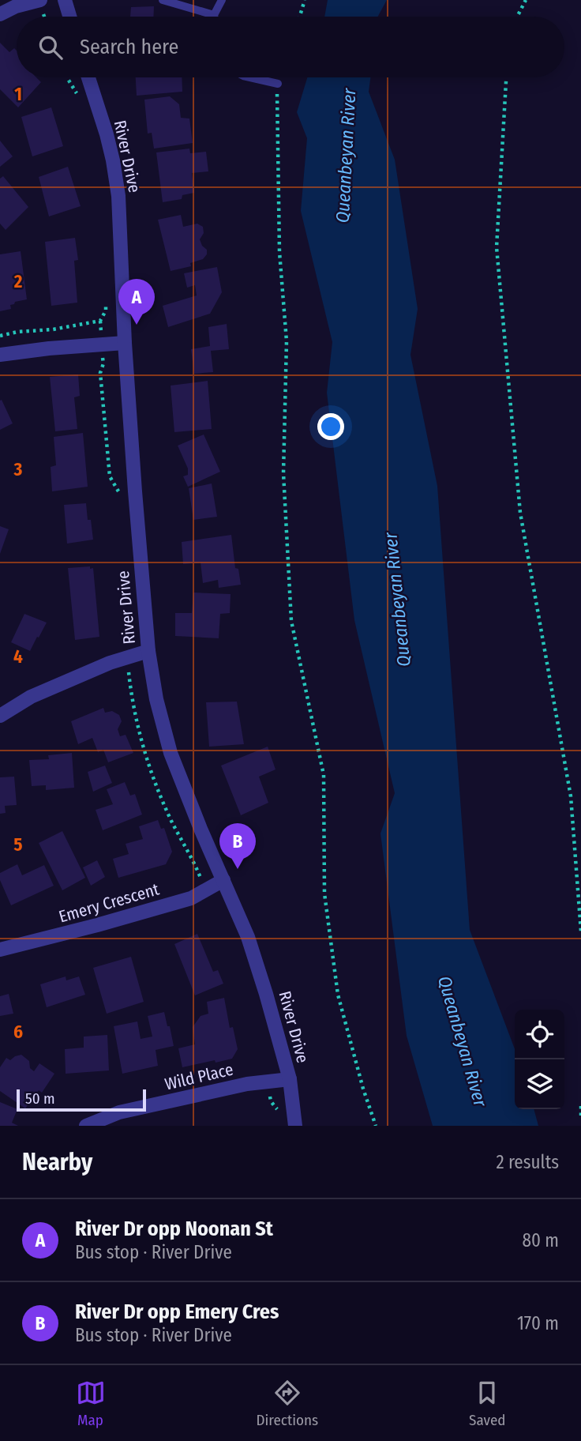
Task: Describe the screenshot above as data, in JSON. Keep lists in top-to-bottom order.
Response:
{
  "streets": {
    "street": ["River Drive", "Emery Crescent", "Wild Place"]
  },
  "crossings": [
    ["River Drive", "Emery Crescent"],
    ["River Drive", "Wild Place"]
  ],
  "water": ["Queanbeyan River"],
  "scale_bar": "50 m",
  "page": {
    "search": "Search here",
    "pins": ["A", "B"],
    "scale": "50 m",
    "heading": ["Nearby", "2 results"],
    "list": [
      {
        "mark": "A",
        "name": "River Dr opp Noonan St",
        "note": "Bus stop · River Drive",
        "value": "80 m"
      },
      {
        "mark": "B",
        "name": "River Dr opp Emery Cres",
        "note": "Bus stop · River Drive",
        "value": "170 m"
      }
    ],
    "nav": ["Map", "Directions", "Saved"]
  },
  "grid": {
    "rows": [
      "1",
      "2",
      "3",
      "4",
      "5",
      "6"
    ]
  }
}
